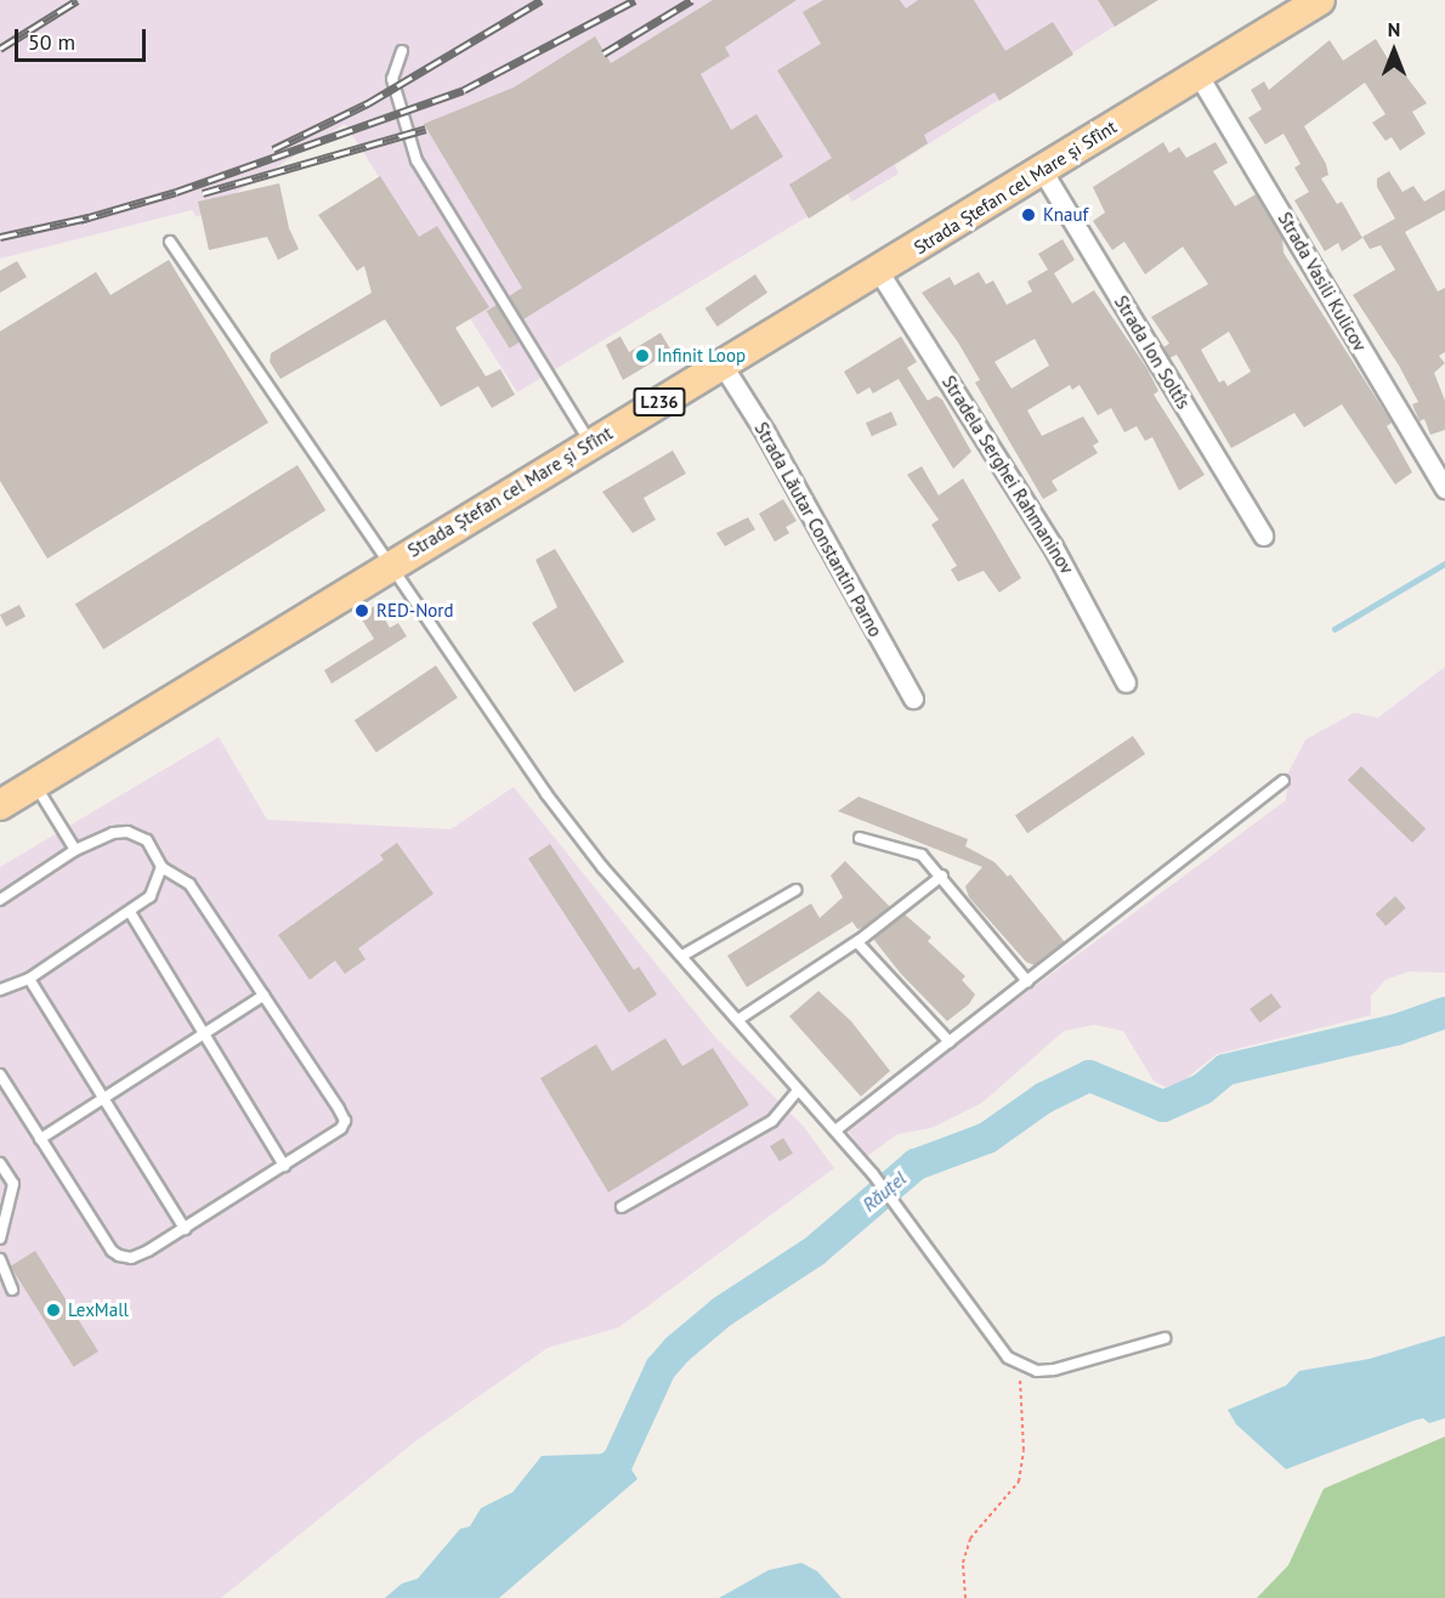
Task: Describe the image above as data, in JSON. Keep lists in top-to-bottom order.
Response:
{
  "streets": {
    "main road": ["Strada Ștefan cel Mare și Sfînt", "L236"],
    "street": [
      "Strada Vasili Kulicov",
      "Strada Ion Soltîs",
      "Stradela Serghei Rahmaninov",
      "Strada Lăutar Constantin Parno"
    ]
  },
  "crossings": [
    ["Strada Ștefan cel Mare și Sfînt", "Strada Vasili Kulicov"],
    ["Strada Ștefan cel Mare și Sfînt", "Strada Ion Soltîs"],
    ["Strada Ștefan cel Mare și Sfînt", "Stradela Serghei Rahmaninov"],
    ["Strada Ștefan cel Mare și Sfînt", "Strada Lăutar Constantin Parno"]
  ],
  "water": ["Răuțel"],
  "places": [
    "Knauf",
    "Infinit Loop",
    "RED-Nord",
    "LexMall"
  ],
  "scale_bar": "50 m",
  "north": "top"
}
